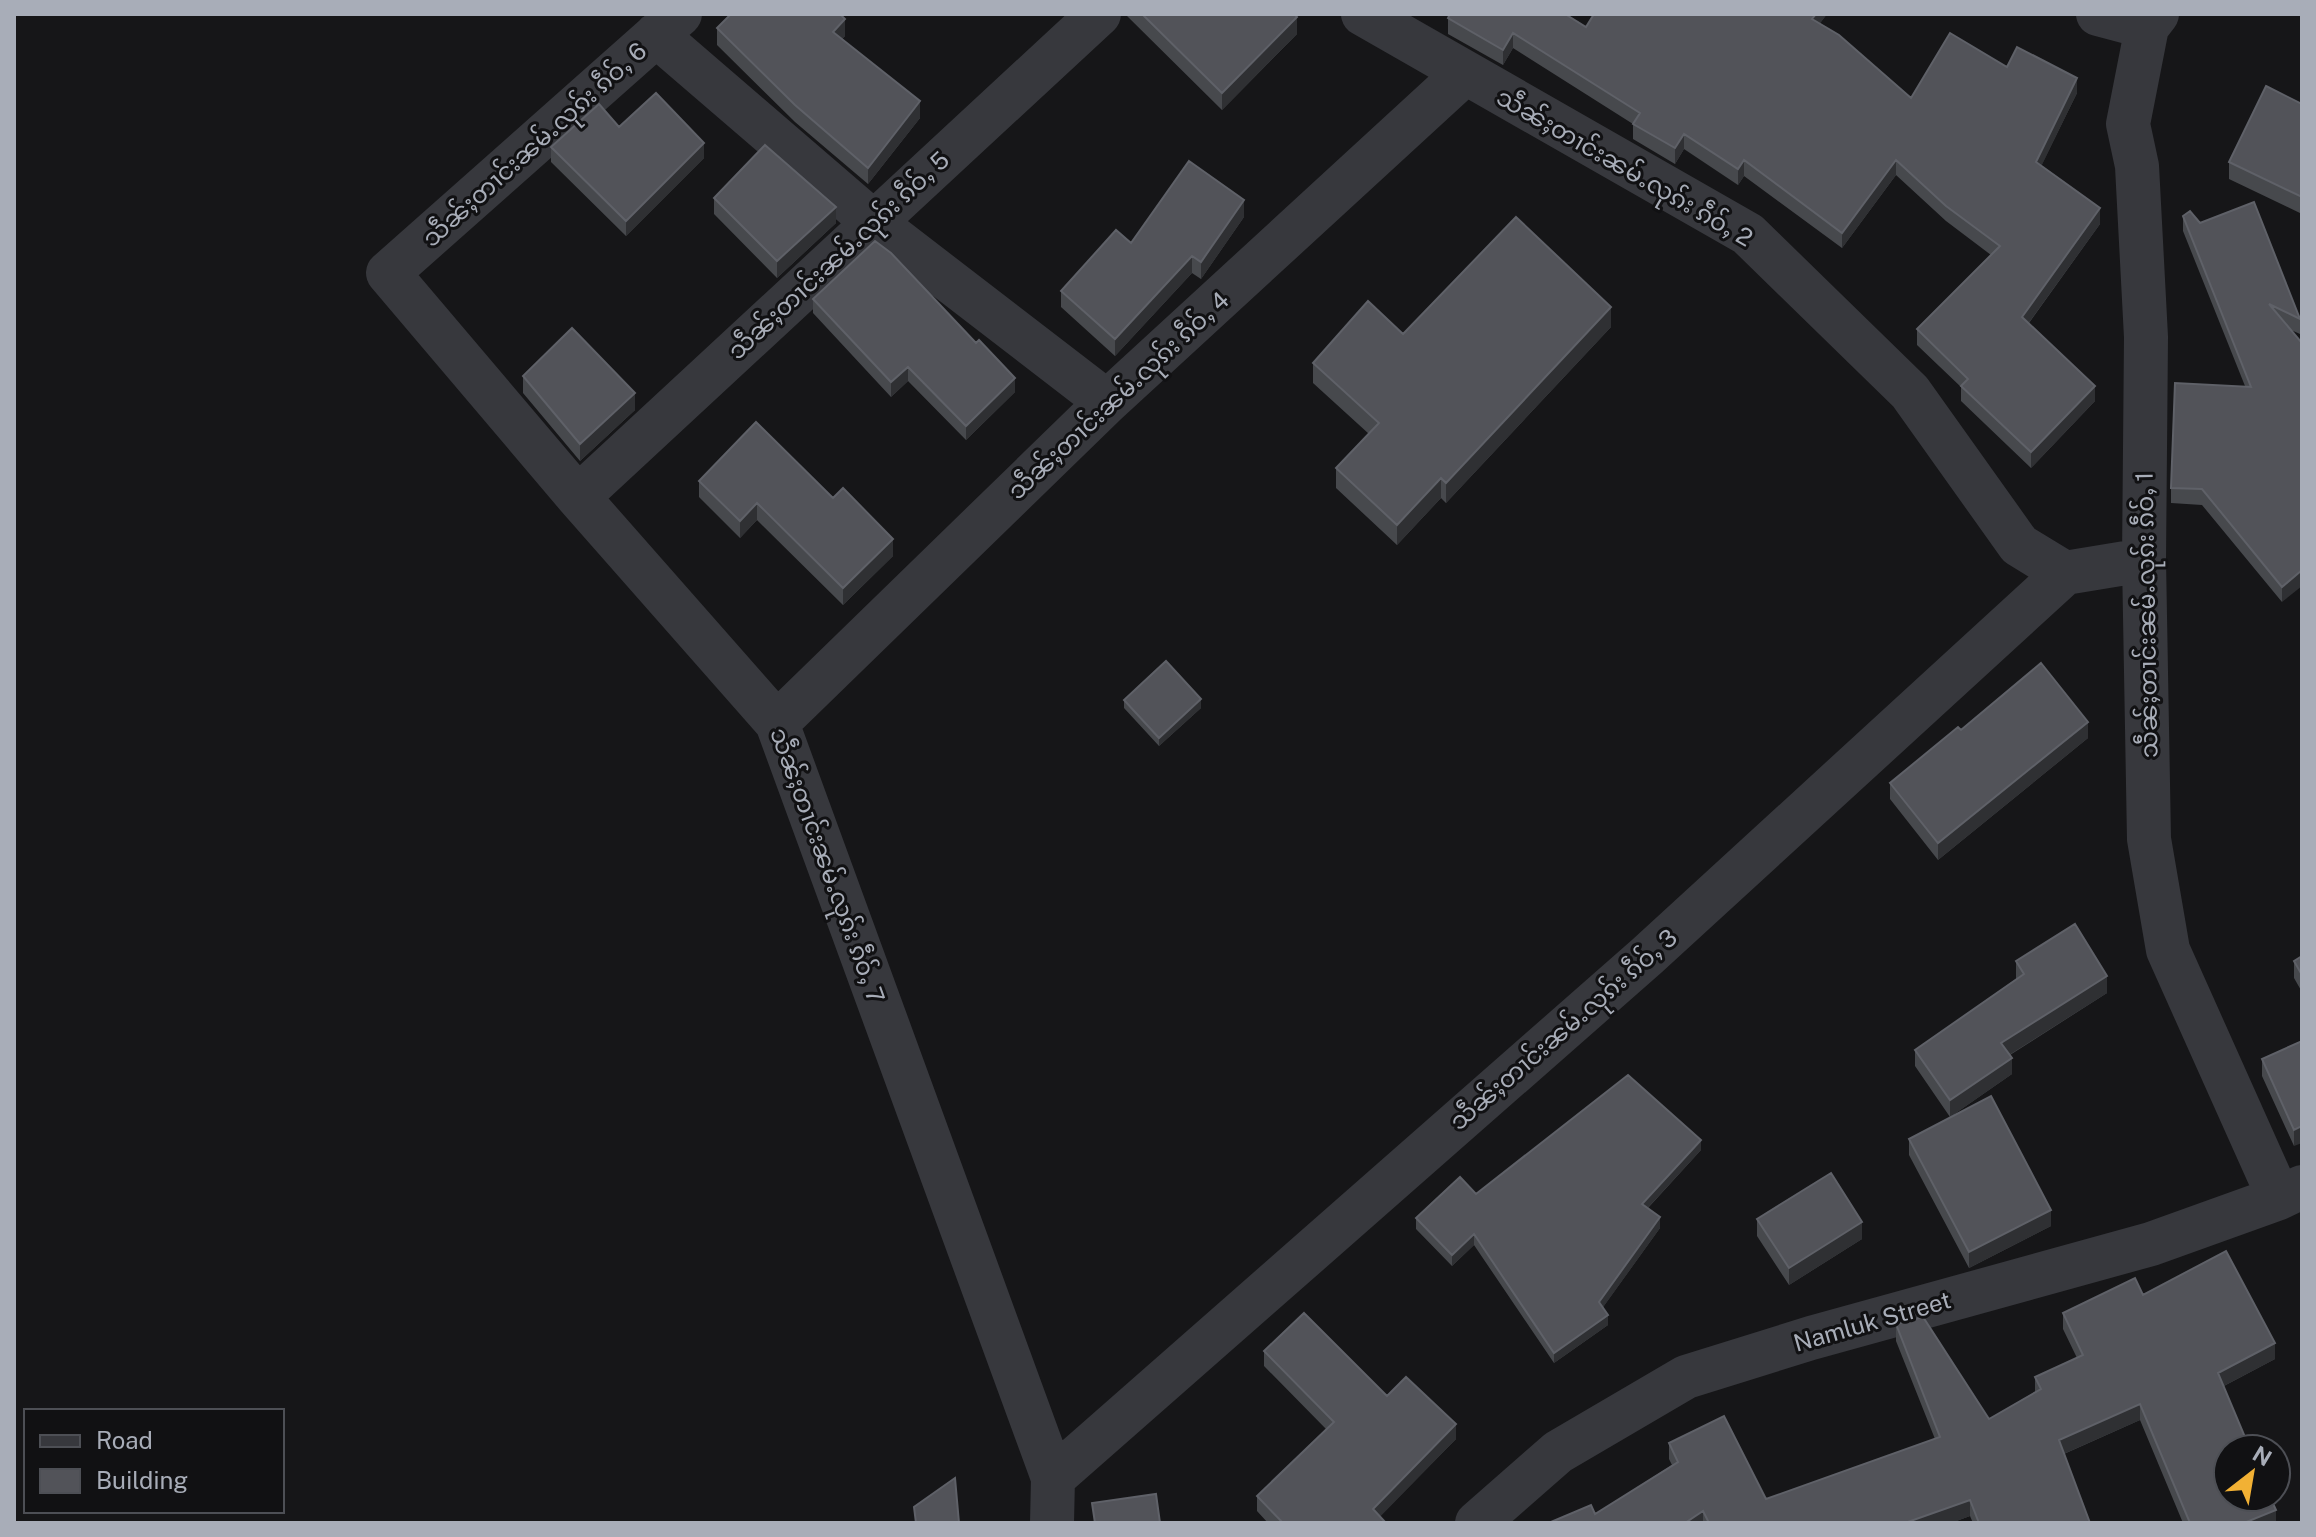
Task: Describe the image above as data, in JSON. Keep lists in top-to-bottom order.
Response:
{
  "streets": {
    "street": [
      "သဵၼ်ႈတၢင်းၼမ်ႉလုၵ်း ၵဵဝ်ႇ 6",
      "သဵၼ်ႈတၢင်းၼမ်ႉလုၵ်း ၵဵဝ်ႇ 2",
      "သဵၼ်ႈတၢင်းၼမ်ႉလုၵ်း ၵဵဝ်ႇ 5",
      "သဵၼ်ႈတၢင်းၼမ်ႉလုၵ်း ၵဵဝ်ႇ 4",
      "သဵၼ်ႈတၢင်းၼမ်ႉလုၵ်း ၵဵဝ်ႇ 1",
      "သဵၼ်ႈတၢင်းၼမ်ႉလုၵ်း ၵဵဝ်ႇ 7",
      "သဵၼ်ႈတၢင်းၼမ်ႉလုၵ်း ၵဵဝ်ႇ 3",
      "Namluk Street"
    ]
  },
  "crossings": [
    ["သဵၼ်ႈတၢင်းၼမ်ႉလုၵ်း ၵဵဝ်ႇ 6", "သဵၼ်ႈတၢင်းၼမ်ႉလုၵ်း ၵဵဝ်ႇ 7"],
    ["သဵၼ်ႈတၢင်းၼမ်ႉလုၵ်း ၵဵဝ်ႇ 2", "သဵၼ်ႈတၢင်းၼမ်ႉလုၵ်း ၵဵဝ်ႇ 4"],
    ["သဵၼ်ႈတၢင်းၼမ်ႉလုၵ်း ၵဵဝ်ႇ 2", "သဵၼ်ႈတၢင်းၼမ်ႉလုၵ်း ၵဵဝ်ႇ 3"],
    ["သဵၼ်ႈတၢင်းၼမ်ႉလုၵ်း ၵဵဝ်ႇ 5", "သဵၼ်ႈတၢင်းၼမ်ႉလုၵ်း ၵဵဝ်ႇ 7"],
    ["သဵၼ်ႈတၢင်းၼမ်ႉလုၵ်း ၵဵဝ်ႇ 4", "သဵၼ်ႈတၢင်းၼမ်ႉလုၵ်း ၵဵဝ်ႇ 7"],
    ["သဵၼ်ႈတၢင်းၼမ်ႉလုၵ်း ၵဵဝ်ႇ 1", "Namluk Street"],
    ["သဵၼ်ႈတၢင်းၼမ်ႉလုၵ်း ၵဵဝ်ႇ 7", "သဵၼ်ႈတၢင်းၼမ်ႉလုၵ်း ၵဵဝ်ႇ 3"]
  ],
  "legend": ["Road", "Building"],
  "north": "top right"
}
